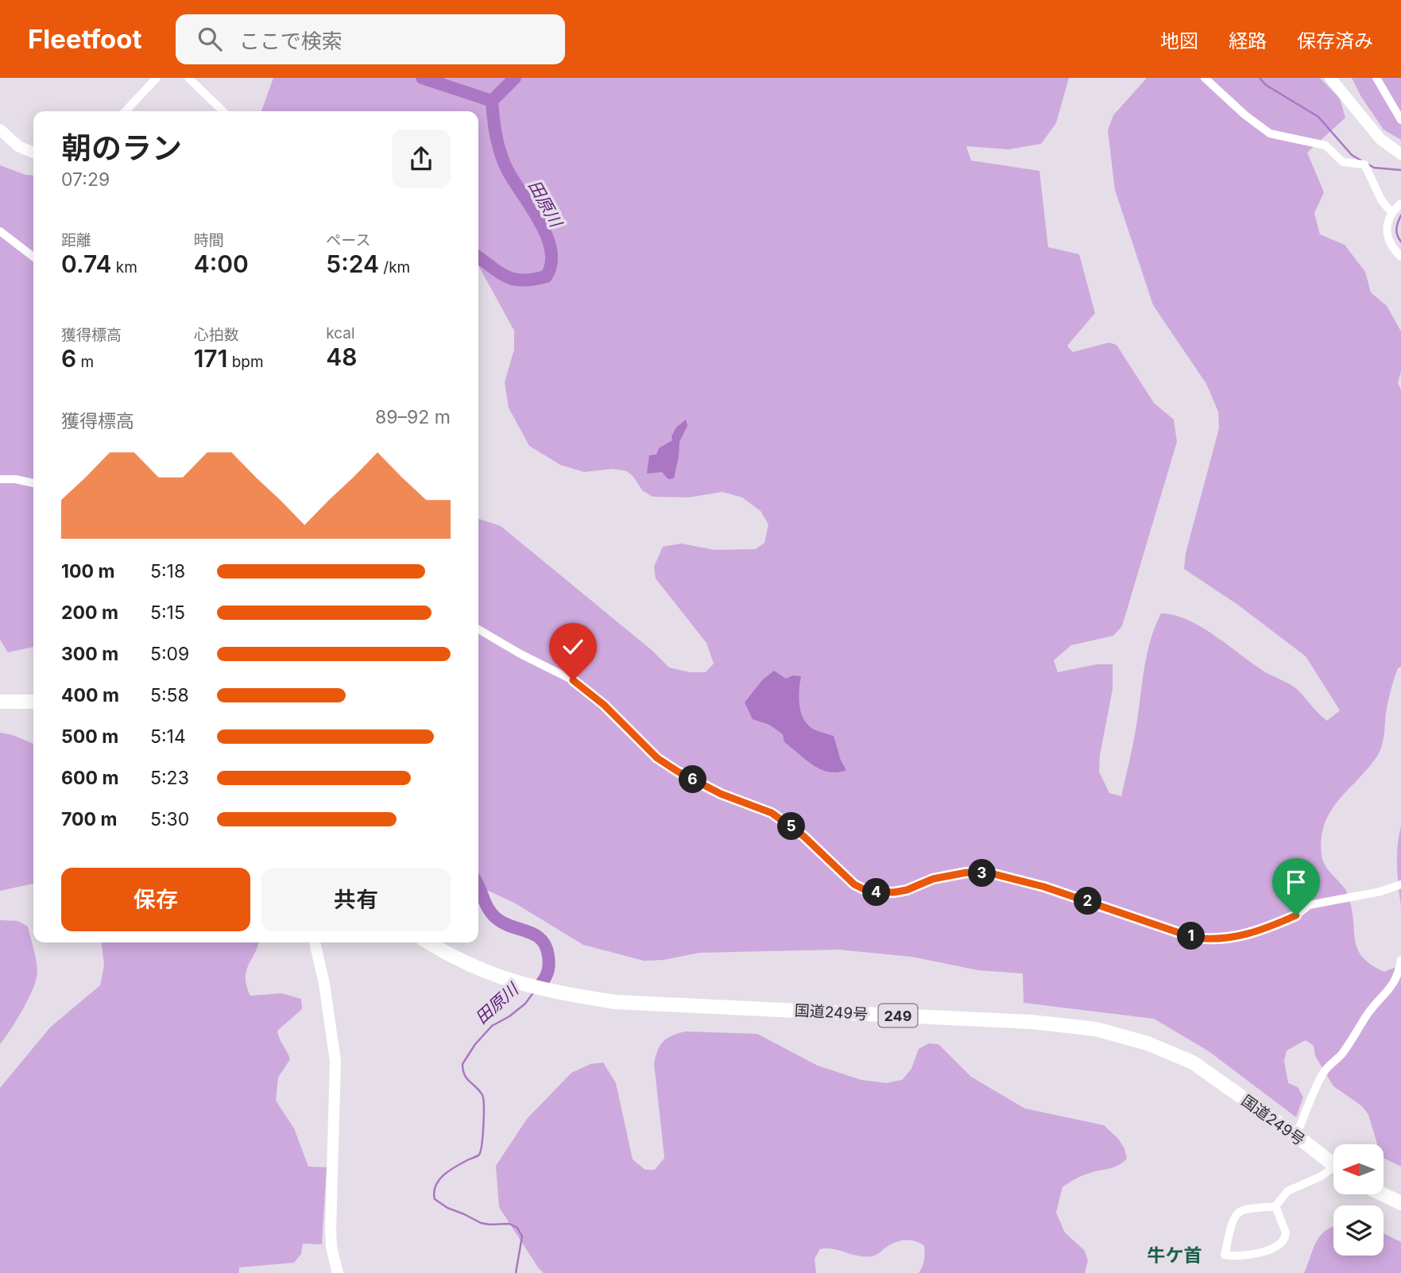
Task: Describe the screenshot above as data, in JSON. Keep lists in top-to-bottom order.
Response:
{
  "streets": {
    "highway": ["国道249号", "249"]
  },
  "districts": ["牛ケ首"],
  "water": ["田原川"],
  "north": "left",
  "page": {
    "header": "Fleetfoot",
    "search": "ここで検索",
    "nav": ["地図", "経路", "保存済み"],
    "heading": ["朝のラン", "07:29"],
    "stats": [
      ["距離", "0.74 km"],
      ["時間", "4:00"],
      ["ペース", "5:24 /km"],
      ["獲得標高", "6 m"],
      ["心拍数", "171 bpm"],
      ["kcal", "48"]
    ],
    "chart": ["獲得標高", "89–92 m"],
    "list": [
      {
        "name": "100 m",
        "note": "5:18"
      },
      {
        "name": "200 m",
        "note": "5:15"
      },
      {
        "name": "300 m",
        "note": "5:09"
      },
      {
        "name": "400 m",
        "note": "5:58"
      },
      {
        "name": "500 m",
        "note": "5:14"
      },
      {
        "name": "600 m",
        "note": "5:23"
      },
      {
        "name": "700 m",
        "note": "5:30"
      }
    ],
    "pins": [
      "6",
      "5",
      "3",
      "4",
      "2",
      "1"
    ],
    "buttons": ["保存", "共有"]
  }
}
